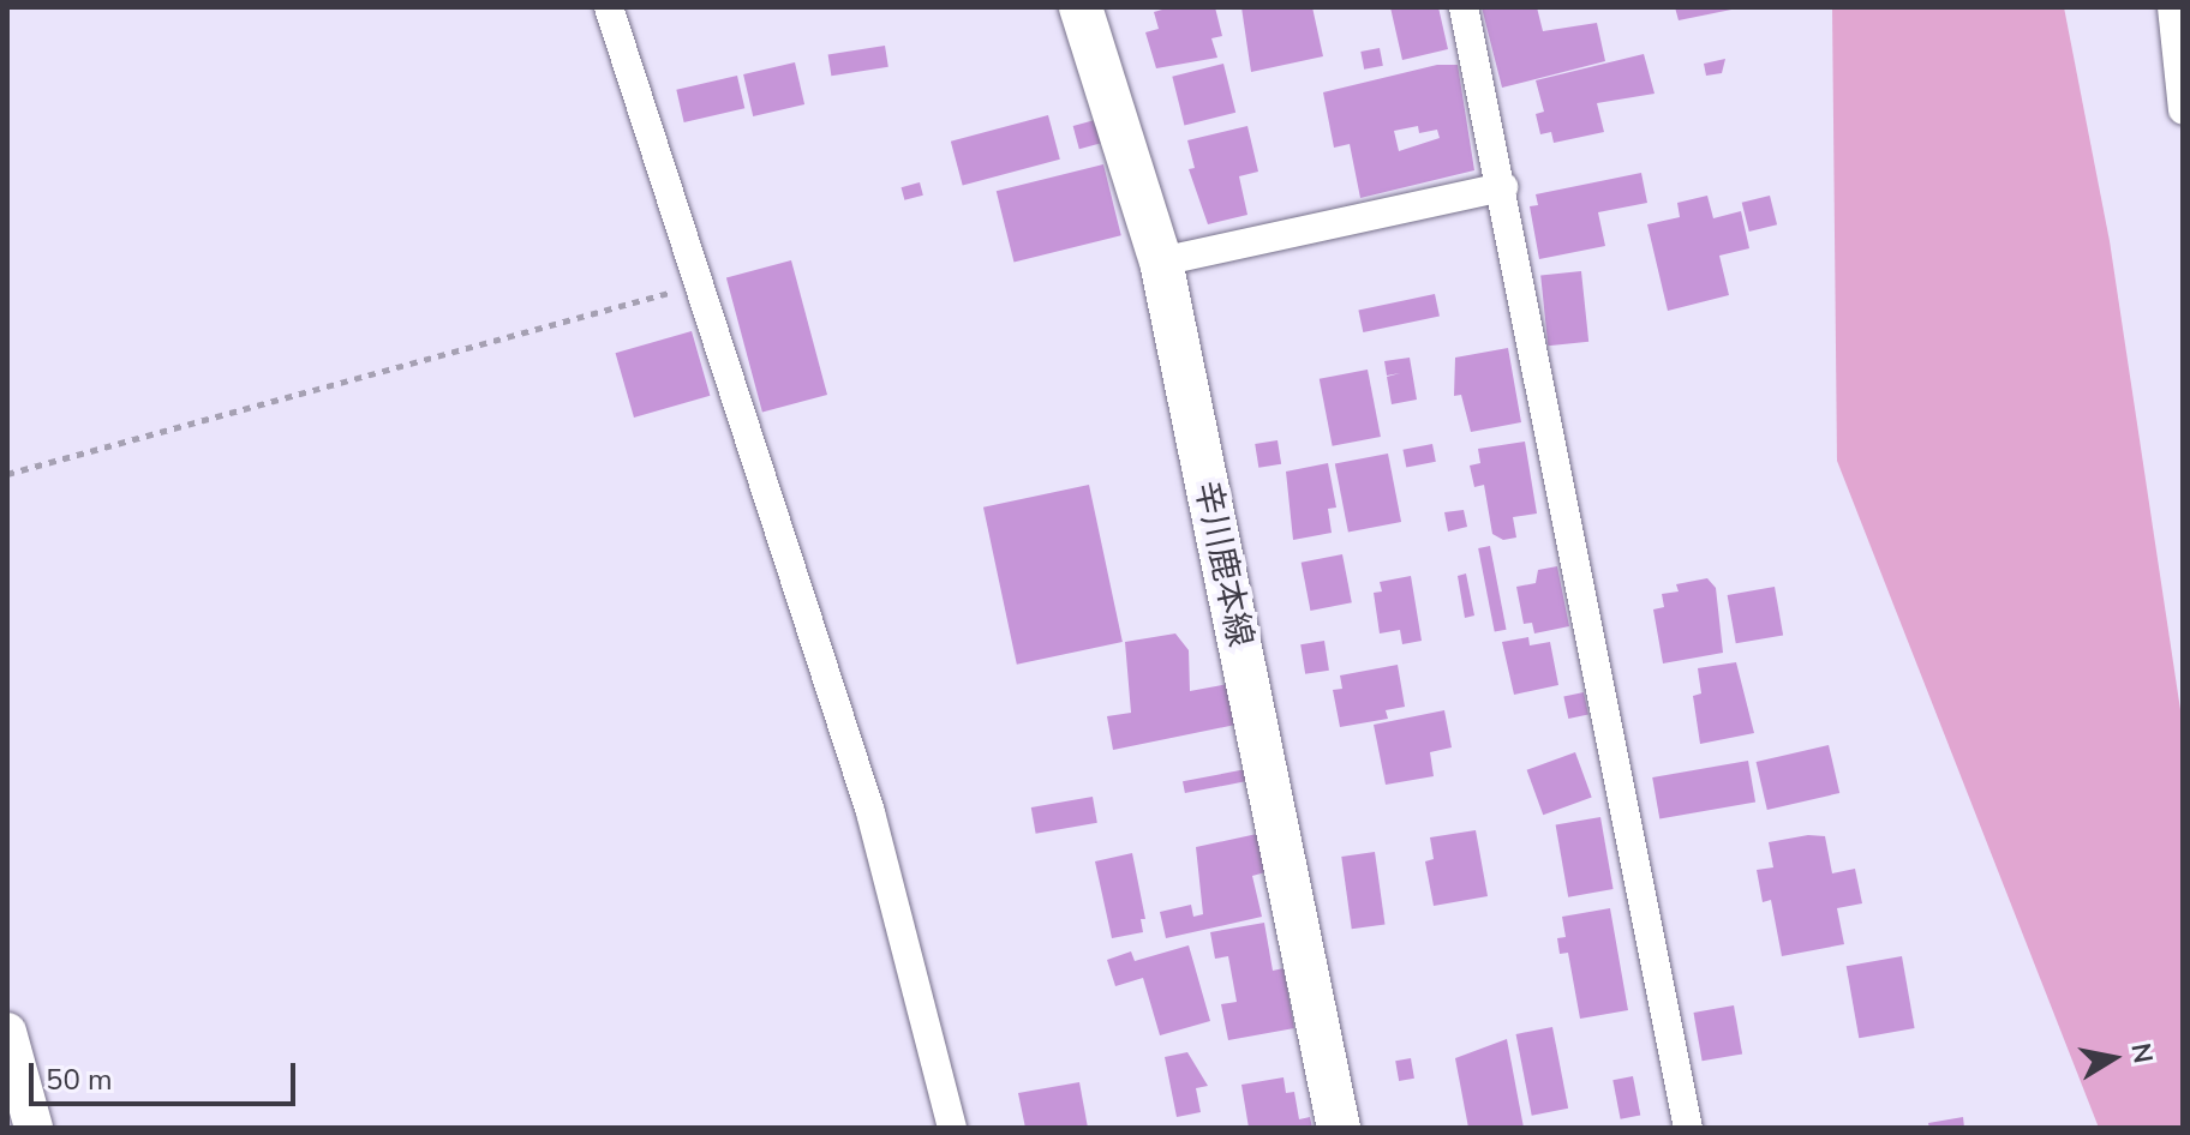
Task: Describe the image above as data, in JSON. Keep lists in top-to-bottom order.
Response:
{
  "streets": {
    "main road": ["辛川鹿本線"]
  },
  "scale_bar": "50 m",
  "north": "right"
}
